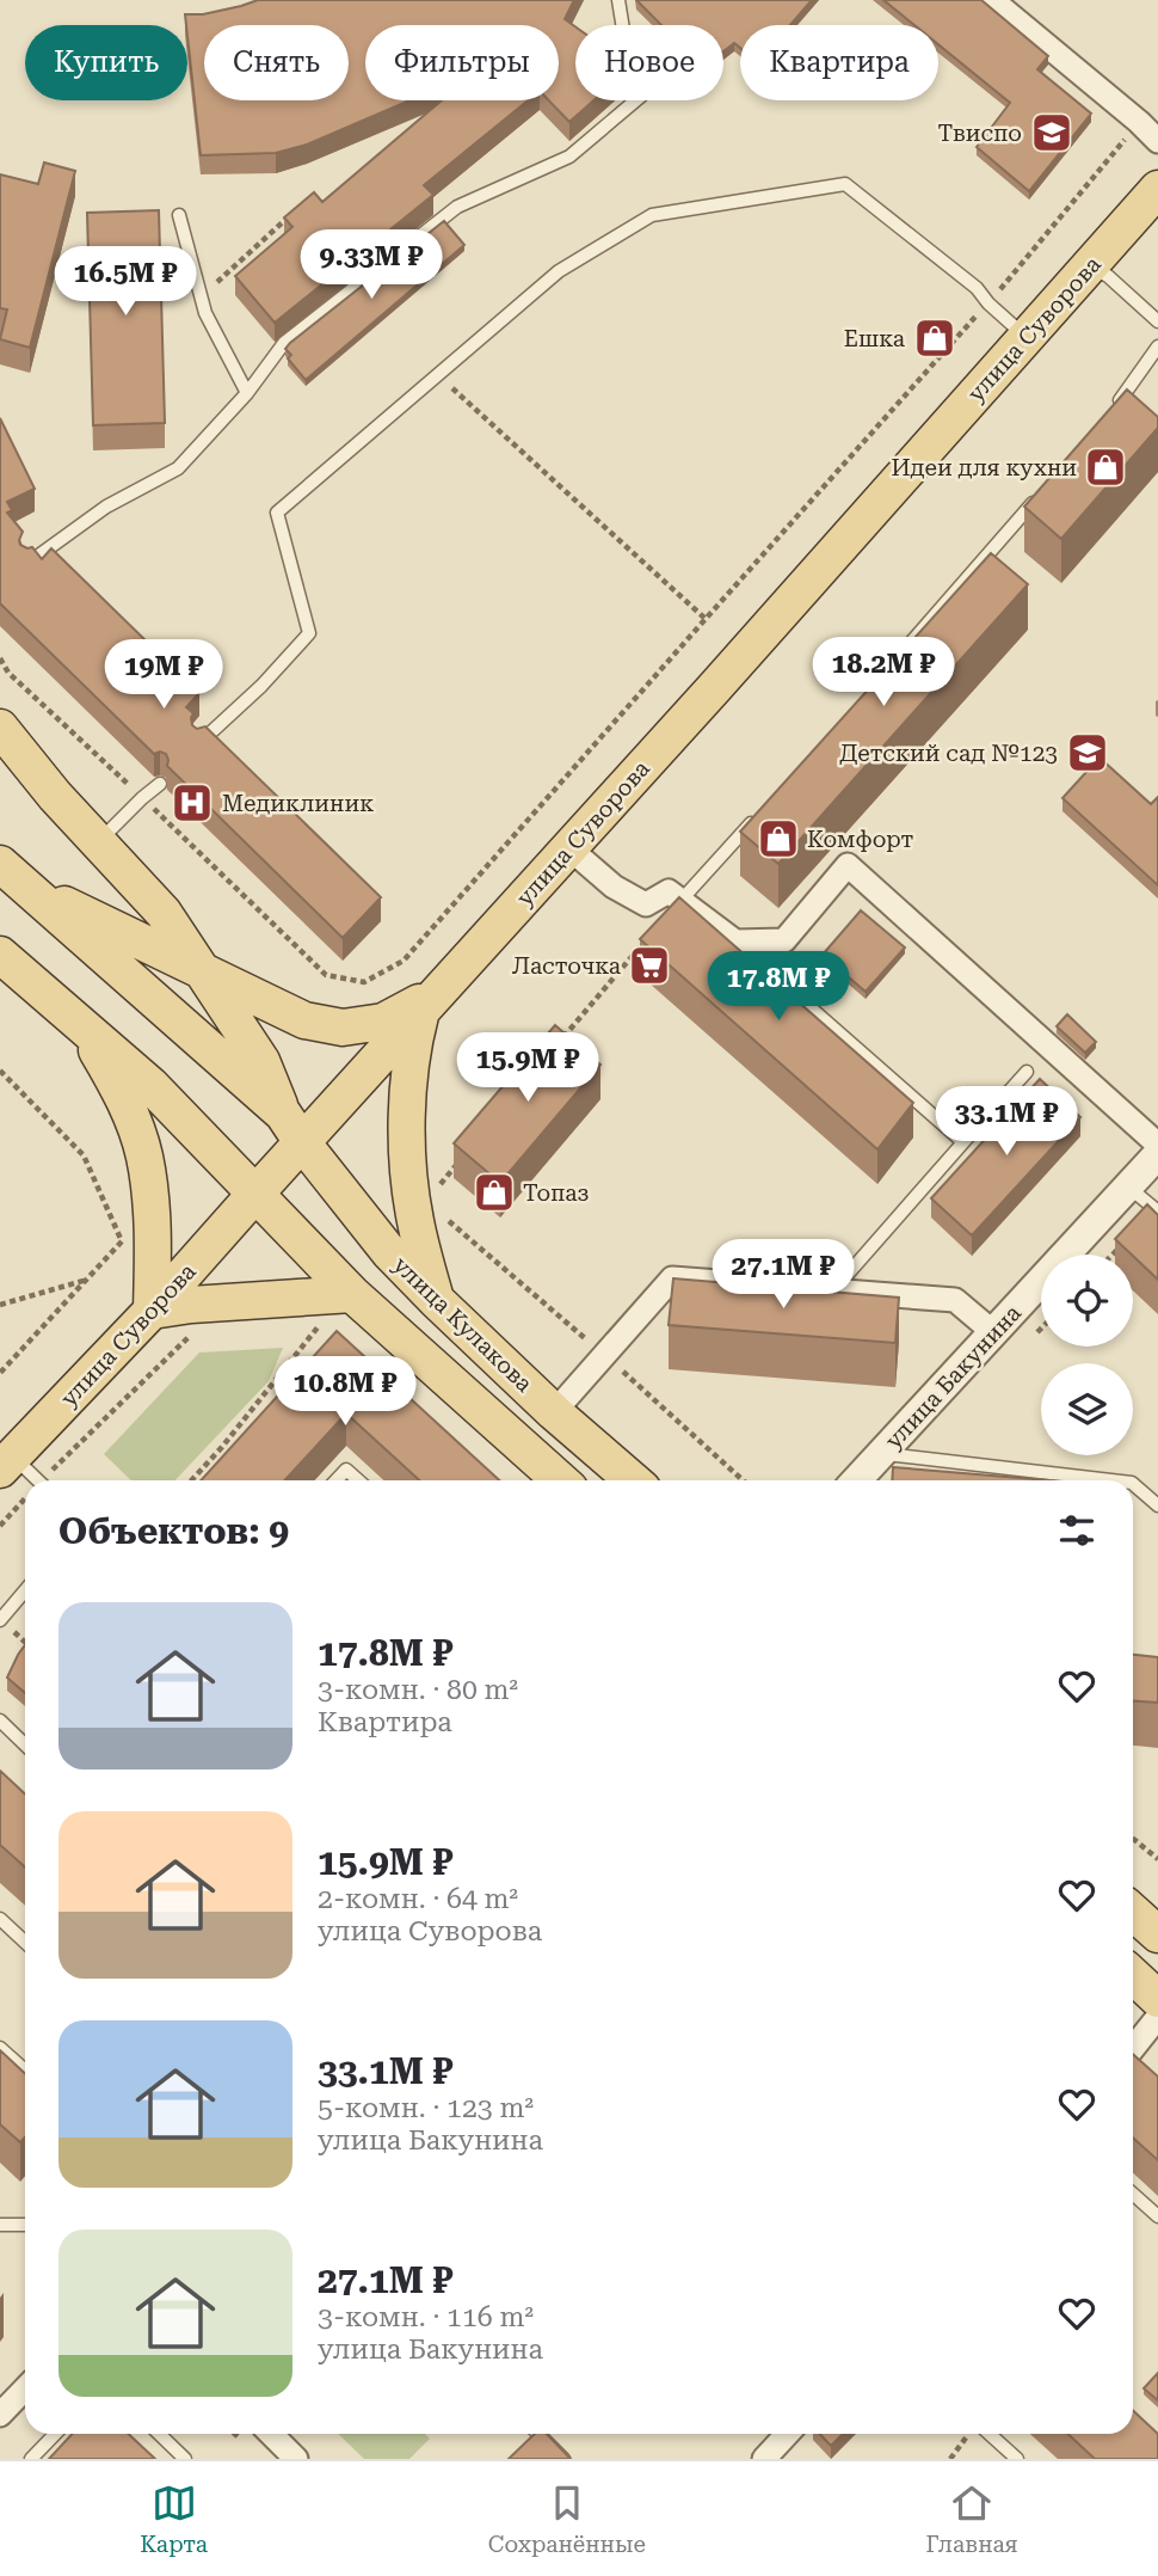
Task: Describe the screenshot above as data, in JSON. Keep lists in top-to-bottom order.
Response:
{
  "streets": {
    "main road": ["улица Суворова", "улица Кулакова"],
    "street": ["улица Бакунина"]
  },
  "crossings": [
    ["улица Суворова", "улица Кулакова"]
  ],
  "places": {
    "school or university": ["Твиспо", "Детский сад №123"],
    "shop": [
      "Ешка",
      "Идеи для кухни",
      "Комфорт",
      "Топаз"
    ],
    "hospital": ["Медиклиник"],
    "supermarket": ["Ласточка"]
  },
  "page": {
    "chip": [
      "Купить",
      "Снять",
      "Фильтры",
      "Новое",
      "Квартира"
    ],
    "price": [
      "9.33M ₽",
      "16.5M ₽",
      "18.2M ₽",
      "19M ₽",
      "17.8M ₽",
      "15.9M ₽",
      "33.1M ₽",
      "27.1M ₽",
      "10.8M ₽"
    ],
    "heading": "Объектов: 9",
    "list": [
      {
        "name": "17.8M ₽",
        "note": "3-комн. · 80 m² · Квартира"
      },
      {
        "name": "15.9M ₽",
        "note": "2-комн. · 64 m² · улица Суворова"
      },
      {
        "name": "33.1M ₽",
        "note": "5-комн. · 123 m² · улица Бакунина"
      },
      {
        "name": "27.1M ₽",
        "note": "3-комн. · 116 m² · улица Бакунина"
      }
    ],
    "tabs": ["Карта", "Сохранённые", "Главная"]
  }
}
